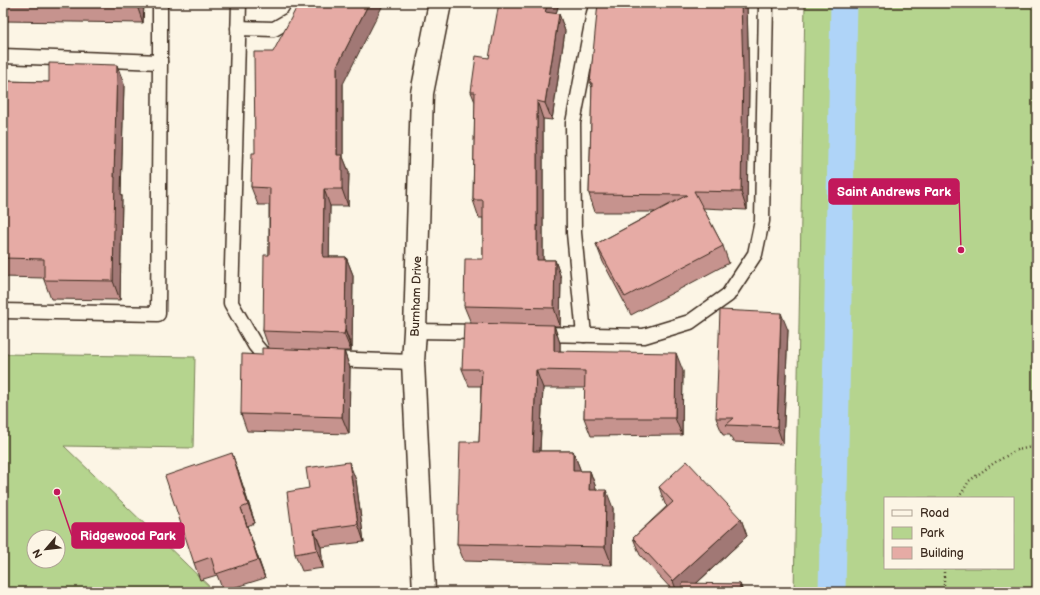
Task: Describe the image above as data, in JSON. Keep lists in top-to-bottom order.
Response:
{
  "streets": {
    "street": ["Burnham Drive"]
  },
  "places": ["Saint Andrews Park", "Ridgewood Park"],
  "legend": ["Road", "Park", "Building"],
  "north": "bottom left"
}
